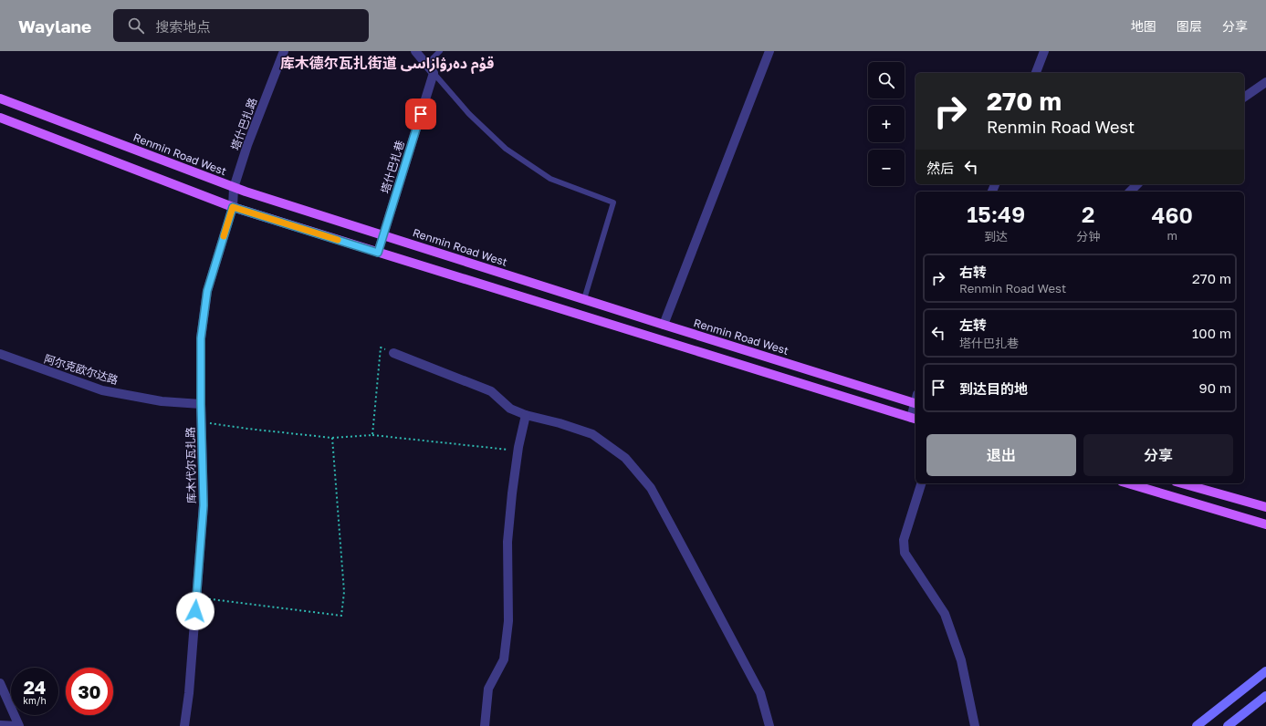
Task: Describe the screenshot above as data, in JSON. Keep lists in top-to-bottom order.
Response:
{
  "streets": {
    "main road": ["Renmin Road West"],
    "street": [
      "塔什巴扎路",
      "塔什巴扎巷",
      "阿尔克欧尔达路",
      "库木代尔瓦扎路"
    ]
  },
  "crossings": [
    ["塔什巴扎路", "Renmin Road West"],
    ["塔什巴扎路", "库木代尔瓦扎路"],
    ["Renmin Road West", "塔什巴扎巷"],
    ["阿尔克欧尔达路", "库木代尔瓦扎路"]
  ],
  "districts": ["库木德尔瓦扎街道 قۇم دەرۋازاسى"],
  "page": {
    "header": "Waylane",
    "search": "搜索地点",
    "nav": ["地图", "图层", "分享"],
    "map_buttons": ["+", "−"],
    "turn": ["270 m", "Renmin Road West"],
    "then": "然后",
    "eta": [
      "15:49",
      "到达",
      "2",
      "分钟",
      "460",
      "m"
    ],
    "list": [
      {
        "name": "右转",
        "note": "Renmin Road West",
        "value": "270 m"
      },
      {
        "name": "左转",
        "note": "塔什巴扎巷",
        "value": "100 m"
      },
      {
        "name": "到达目的地",
        "value": "90 m"
      }
    ],
    "buttons": ["退出", "分享"],
    "speed": "24 km/h",
    "limit": "30"
  }
}
